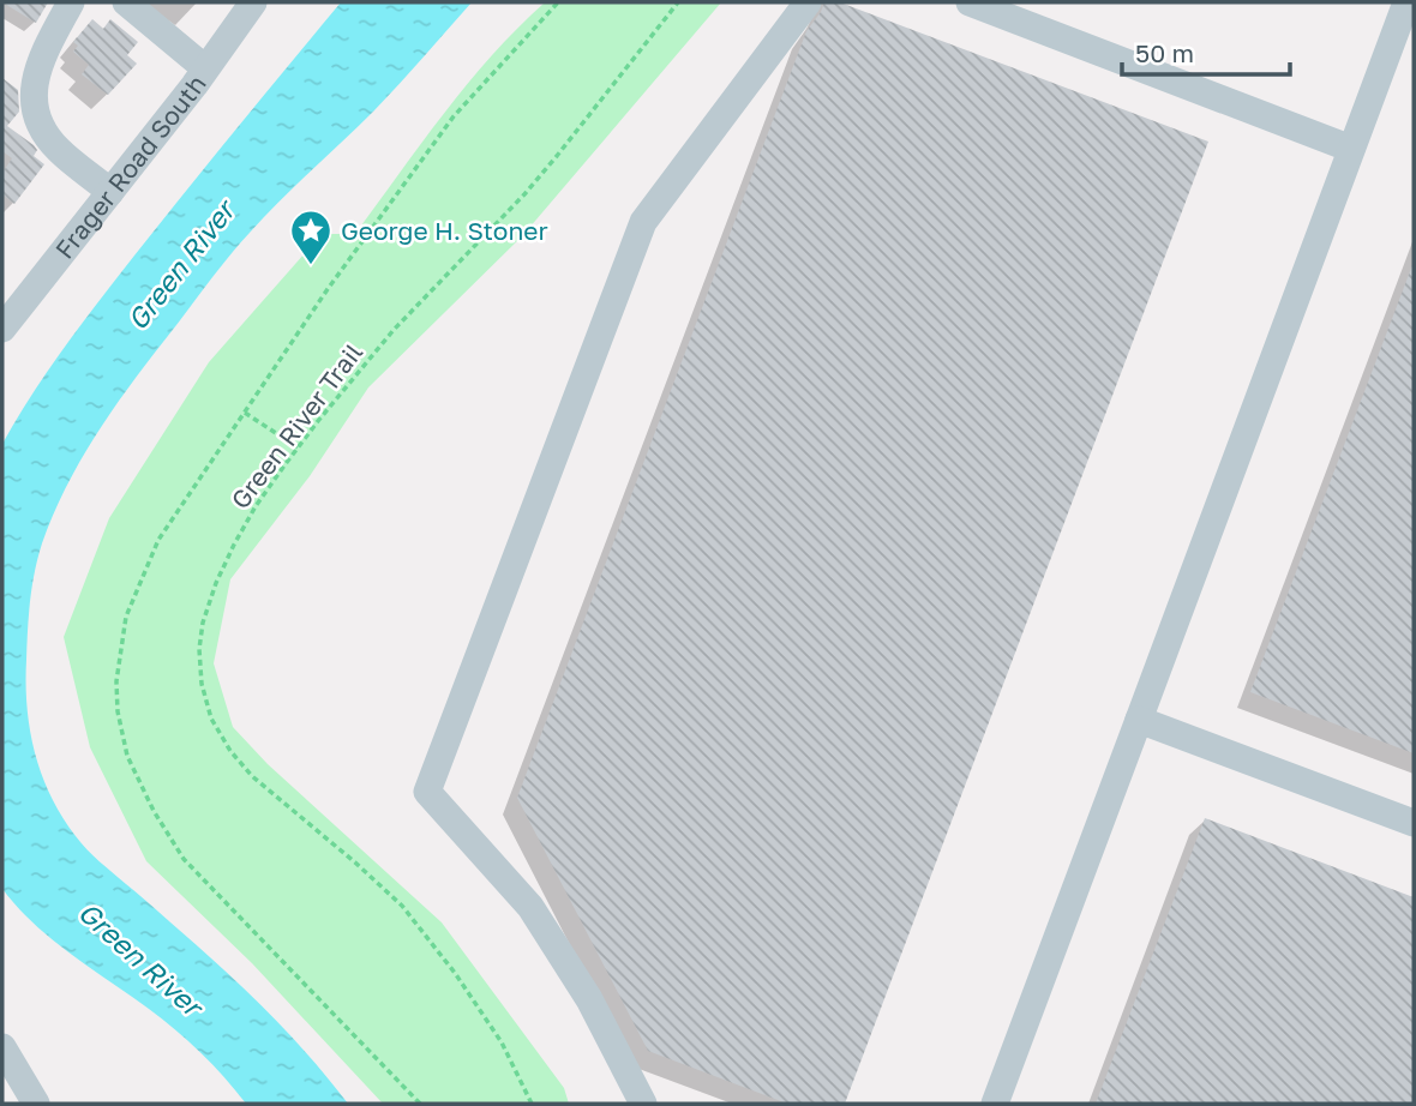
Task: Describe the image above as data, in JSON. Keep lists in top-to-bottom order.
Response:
{
  "streets": {
    "street": ["Frager Road South"],
    "path": ["Green River Trail"]
  },
  "water": ["Green River"],
  "places": {
    "place": ["George H. Stoner"]
  },
  "scale_bar": "50 m"
}
